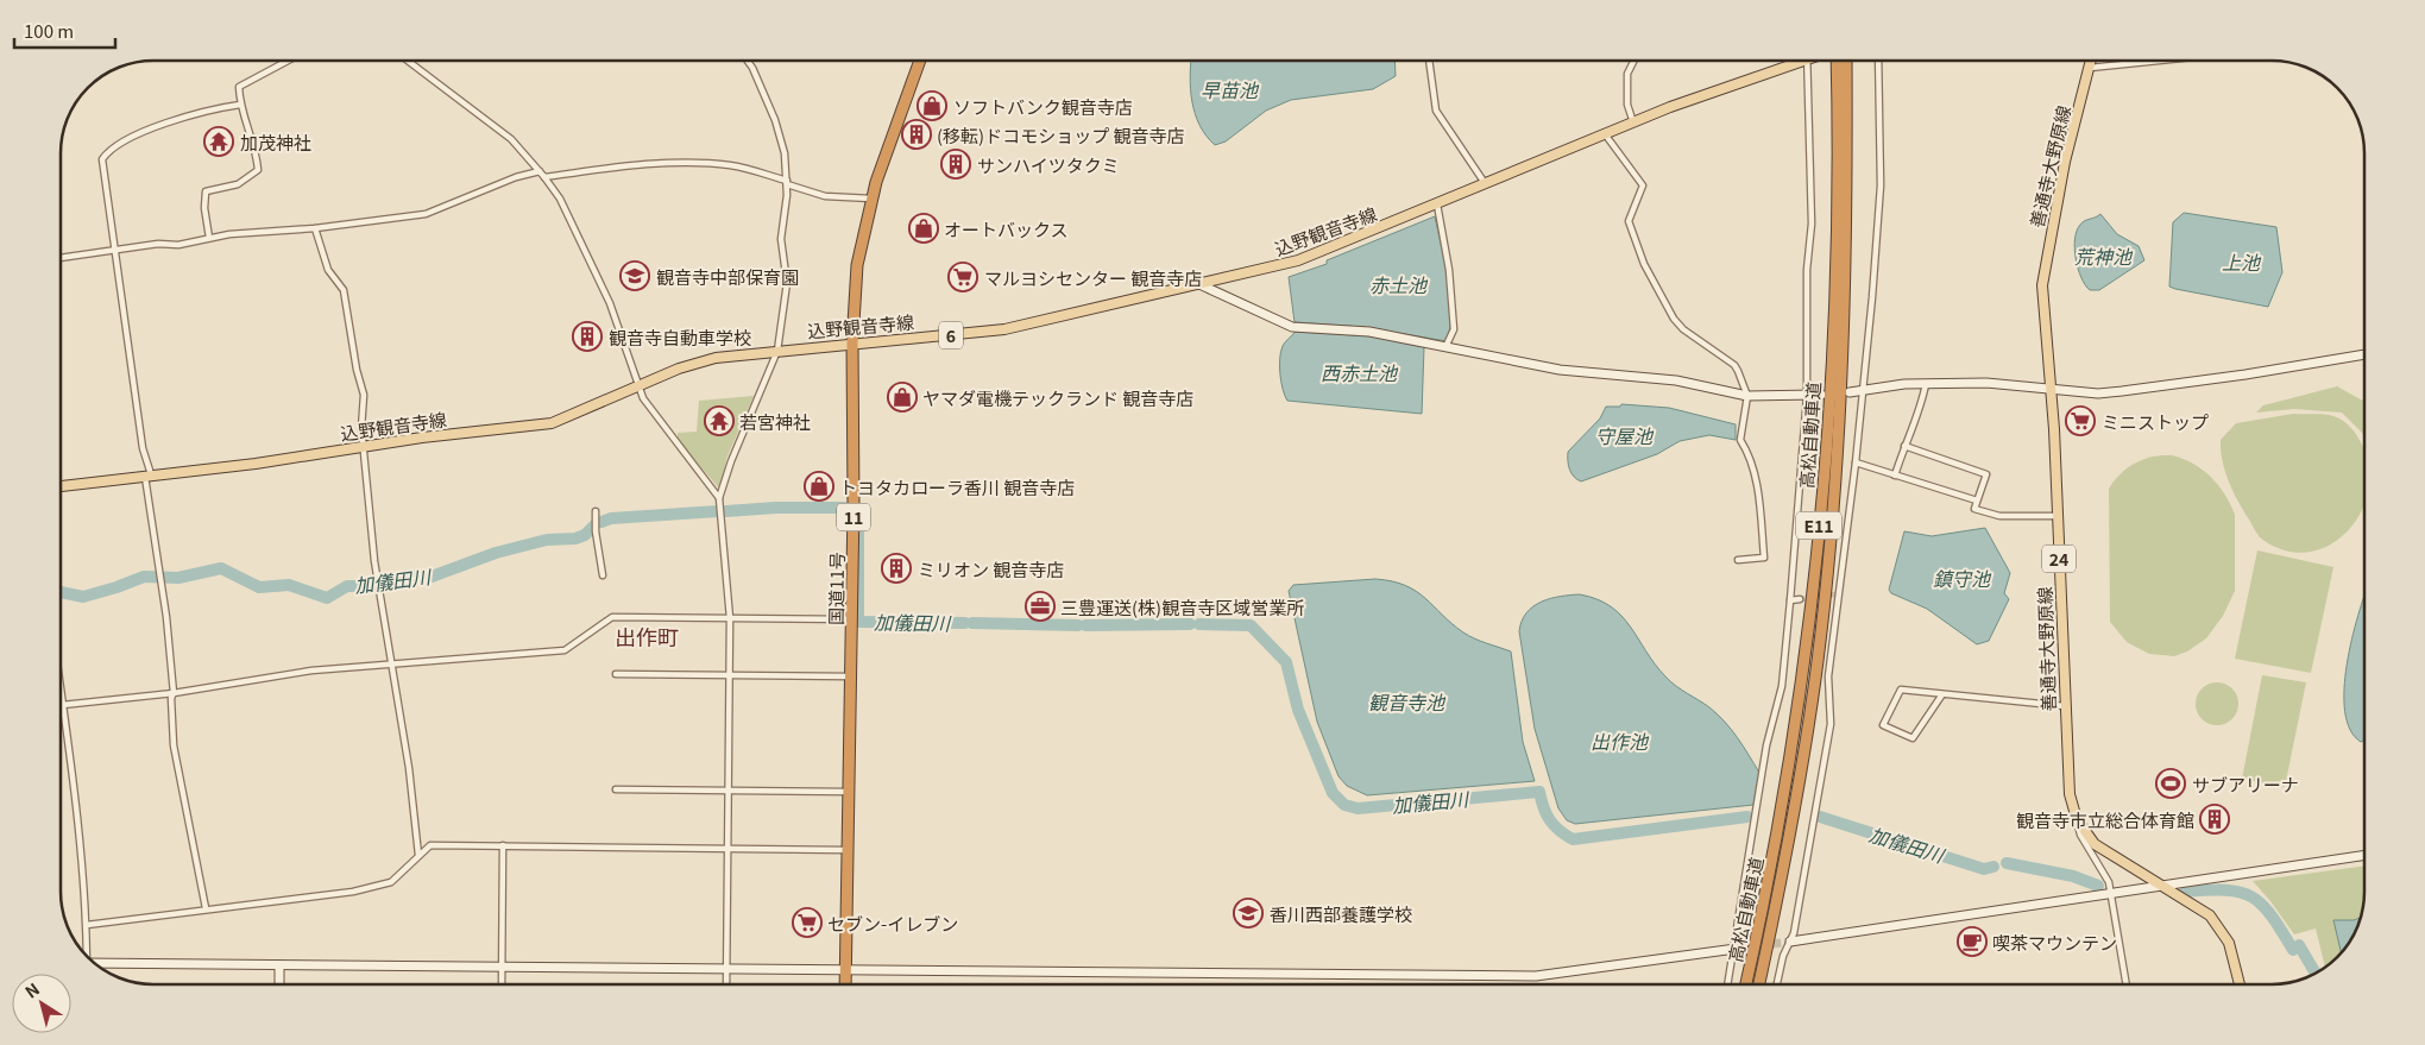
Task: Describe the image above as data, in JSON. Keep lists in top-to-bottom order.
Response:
{
  "streets": {
    "highway": [
      "高松自動車道",
      "11",
      "E11",
      "国道11号"
    ],
    "main road": [
      "善通寺大野原線",
      "込野観音寺線",
      "6",
      "24"
    ]
  },
  "crossings": [
    ["込野観音寺線", "国道11号"]
  ],
  "districts": ["出作町"],
  "water": [
    "早苗池",
    "荒神池",
    "上池",
    "赤土池",
    "西赤土池",
    "守屋池",
    "鎮守池",
    "加儀田川",
    "観音寺池",
    "出作池"
  ],
  "places": {
    "shop": [
      "ソフトバンク観音寺店",
      "オートバックス",
      "ヤマダ電機テックランド 観音寺店",
      "トヨタカローラ香川 観音寺店"
    ],
    "building": [
      "(移転)ドコモショップ 観音寺店",
      "サンハイツタクミ",
      "観音寺自動車学校",
      "ミリオン 観音寺店",
      "観音寺市立総合体育館"
    ],
    "temple": ["加茂神社", "若宮神社"],
    "school or university": ["観音寺中部保育園", "香川西部養護学校"],
    "supermarket": ["マルヨシセンター 観音寺店", "ミニストップ", "セブン-イレブン"],
    "office": ["三豊運送(株)観音寺区域営業所"],
    "sports": ["サブアリーナ"],
    "cafe": ["喫茶マウンテン"]
  },
  "scale_bar": "100 m",
  "north": "top left"
}
